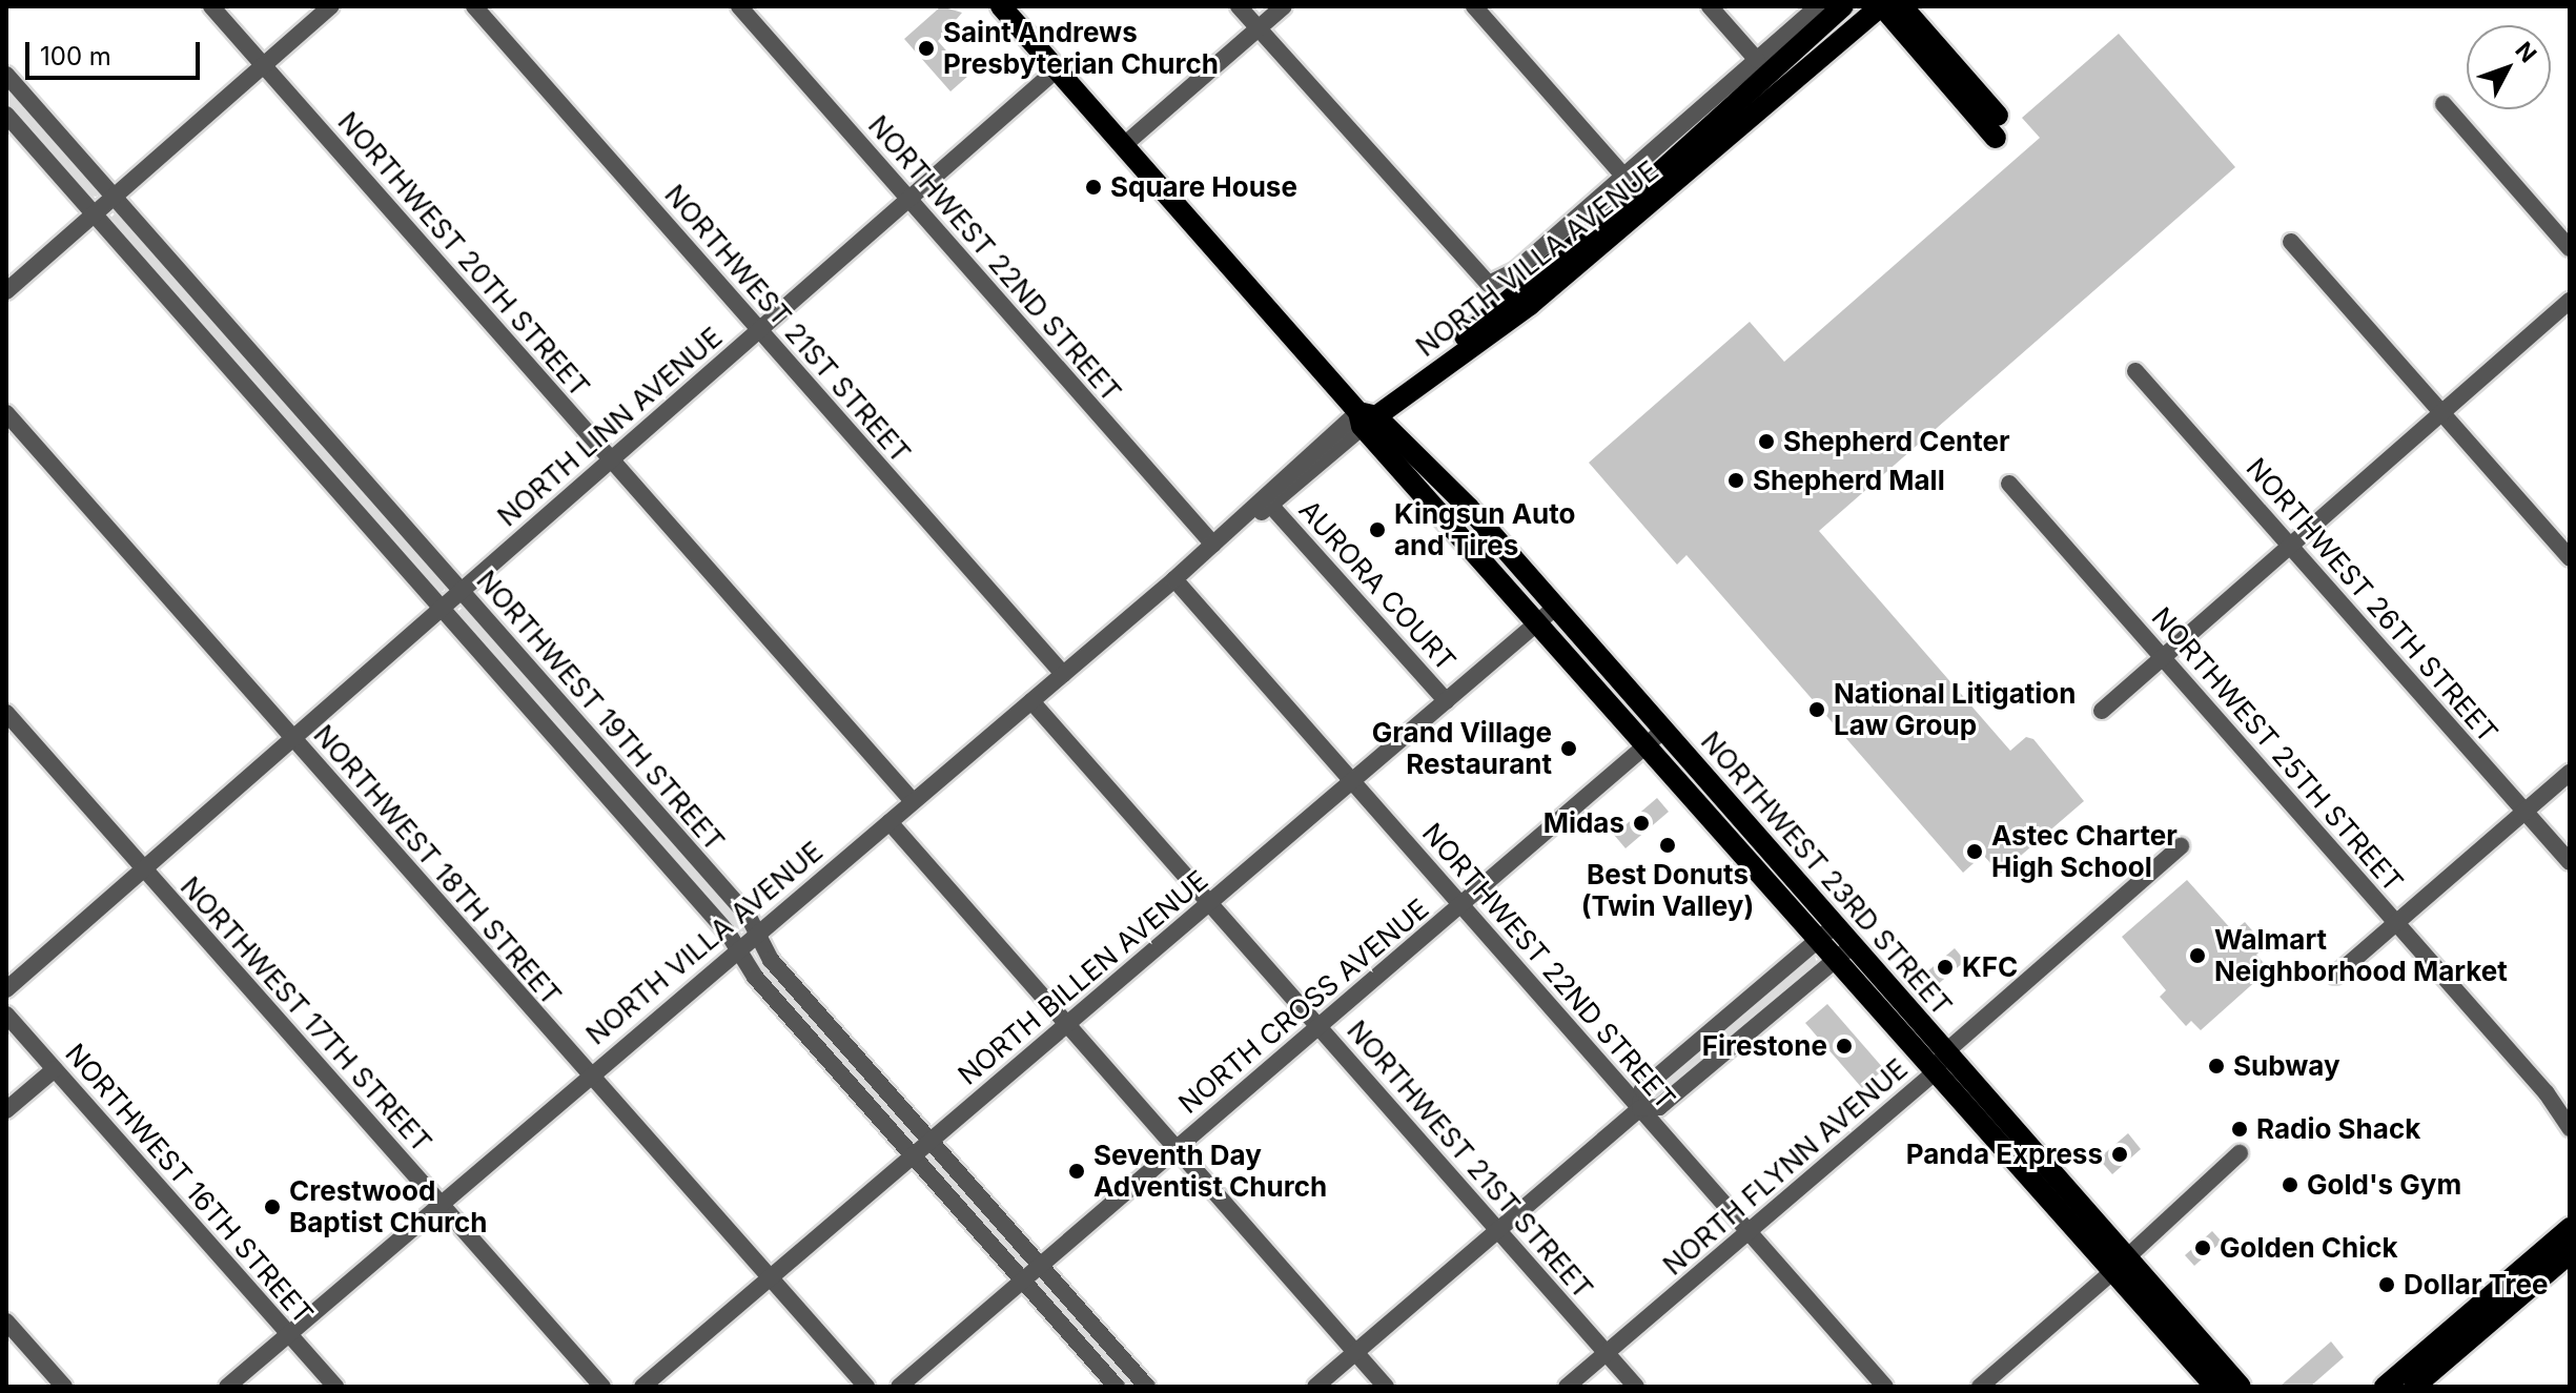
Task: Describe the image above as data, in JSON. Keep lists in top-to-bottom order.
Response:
{
  "streets": {
    "main road": ["NORTH VILLA AVENUE", "NORTHWEST 23RD STREET"],
    "street": [
      "NORTHWEST 20TH STREET",
      "NORTHWEST 22ND STREET",
      "NORTHWEST 21ST STREET",
      "NORTH LINN AVENUE",
      "AURORA COURT",
      "NORTHWEST 26TH STREET",
      "NORTHWEST 19TH STREET",
      "NORTHWEST 25TH STREET",
      "NORTHWEST 18TH STREET",
      "NORTH BILLEN AVENUE",
      "NORTH CROSS AVENUE",
      "NORTHWEST 17TH STREET",
      "NORTH FLYNN AVENUE",
      "NORTHWEST 16TH STREET"
    ]
  },
  "crossings": [
    ["NORTHWEST 20TH STREET", "NORTH VILLA AVENUE"],
    ["NORTHWEST 20TH STREET", "NORTH LINN AVENUE"],
    ["NORTHWEST 22ND STREET", "NORTH VILLA AVENUE"],
    ["NORTHWEST 22ND STREET", "NORTH LINN AVENUE"],
    ["NORTHWEST 22ND STREET", "NORTH BILLEN AVENUE"],
    ["NORTHWEST 22ND STREET", "NORTH CROSS AVENUE"],
    ["NORTHWEST 22ND STREET", "NORTH FLYNN AVENUE"],
    ["NORTH VILLA AVENUE", "NORTHWEST 21ST STREET"],
    ["NORTH VILLA AVENUE", "AURORA COURT"],
    ["NORTH VILLA AVENUE", "NORTHWEST 19TH STREET"],
    ["NORTH VILLA AVENUE", "NORTHWEST 18TH STREET"],
    ["NORTH VILLA AVENUE", "NORTHWEST 23RD STREET"],
    ["NORTH VILLA AVENUE", "NORTHWEST 17TH STREET"],
    ["NORTH VILLA AVENUE", "NORTHWEST 16TH STREET"],
    ["NORTHWEST 21ST STREET", "NORTH LINN AVENUE"],
    ["NORTHWEST 21ST STREET", "NORTH BILLEN AVENUE"],
    ["NORTHWEST 21ST STREET", "NORTH CROSS AVENUE"],
    ["NORTHWEST 21ST STREET", "NORTH FLYNN AVENUE"],
    ["NORTH LINN AVENUE", "NORTHWEST 19TH STREET"],
    ["NORTH LINN AVENUE", "NORTHWEST 18TH STREET"],
    ["NORTH LINN AVENUE", "NORTHWEST 23RD STREET"],
    ["NORTH LINN AVENUE", "NORTHWEST 17TH STREET"],
    ["AURORA COURT", "NORTH BILLEN AVENUE"],
    ["NORTHWEST 19TH STREET", "NORTH BILLEN AVENUE"],
    ["NORTHWEST 19TH STREET", "NORTH CROSS AVENUE"],
    ["NORTHWEST 18TH STREET", "NORTH BILLEN AVENUE"],
    ["NORTHWEST 23RD STREET", "NORTH BILLEN AVENUE"],
    ["NORTHWEST 23RD STREET", "NORTH CROSS AVENUE"],
    ["NORTHWEST 23RD STREET", "NORTH FLYNN AVENUE"]
  ],
  "places": [
    "Saint Andrews Presbyterian Church",
    "Square House",
    "Shepherd Center",
    "Shepherd Mall",
    "Kingsun Auto and Tires",
    "National Litigation Law Group",
    "Grand Village Restaurant",
    "Midas",
    "Best Donuts (Twin Valley)",
    "Astec Charter High School",
    "Walmart Neighborhood Market",
    "KFC",
    "Firestone",
    "Subway",
    "Radio Shack",
    "Panda Express",
    "Seventh Day Adventist Church",
    "Gold's Gym",
    "Crestwood Baptist Church",
    "Golden Chick",
    "Dollar Tree"
  ],
  "scale_bar": "100 m",
  "north": "top right"
}
